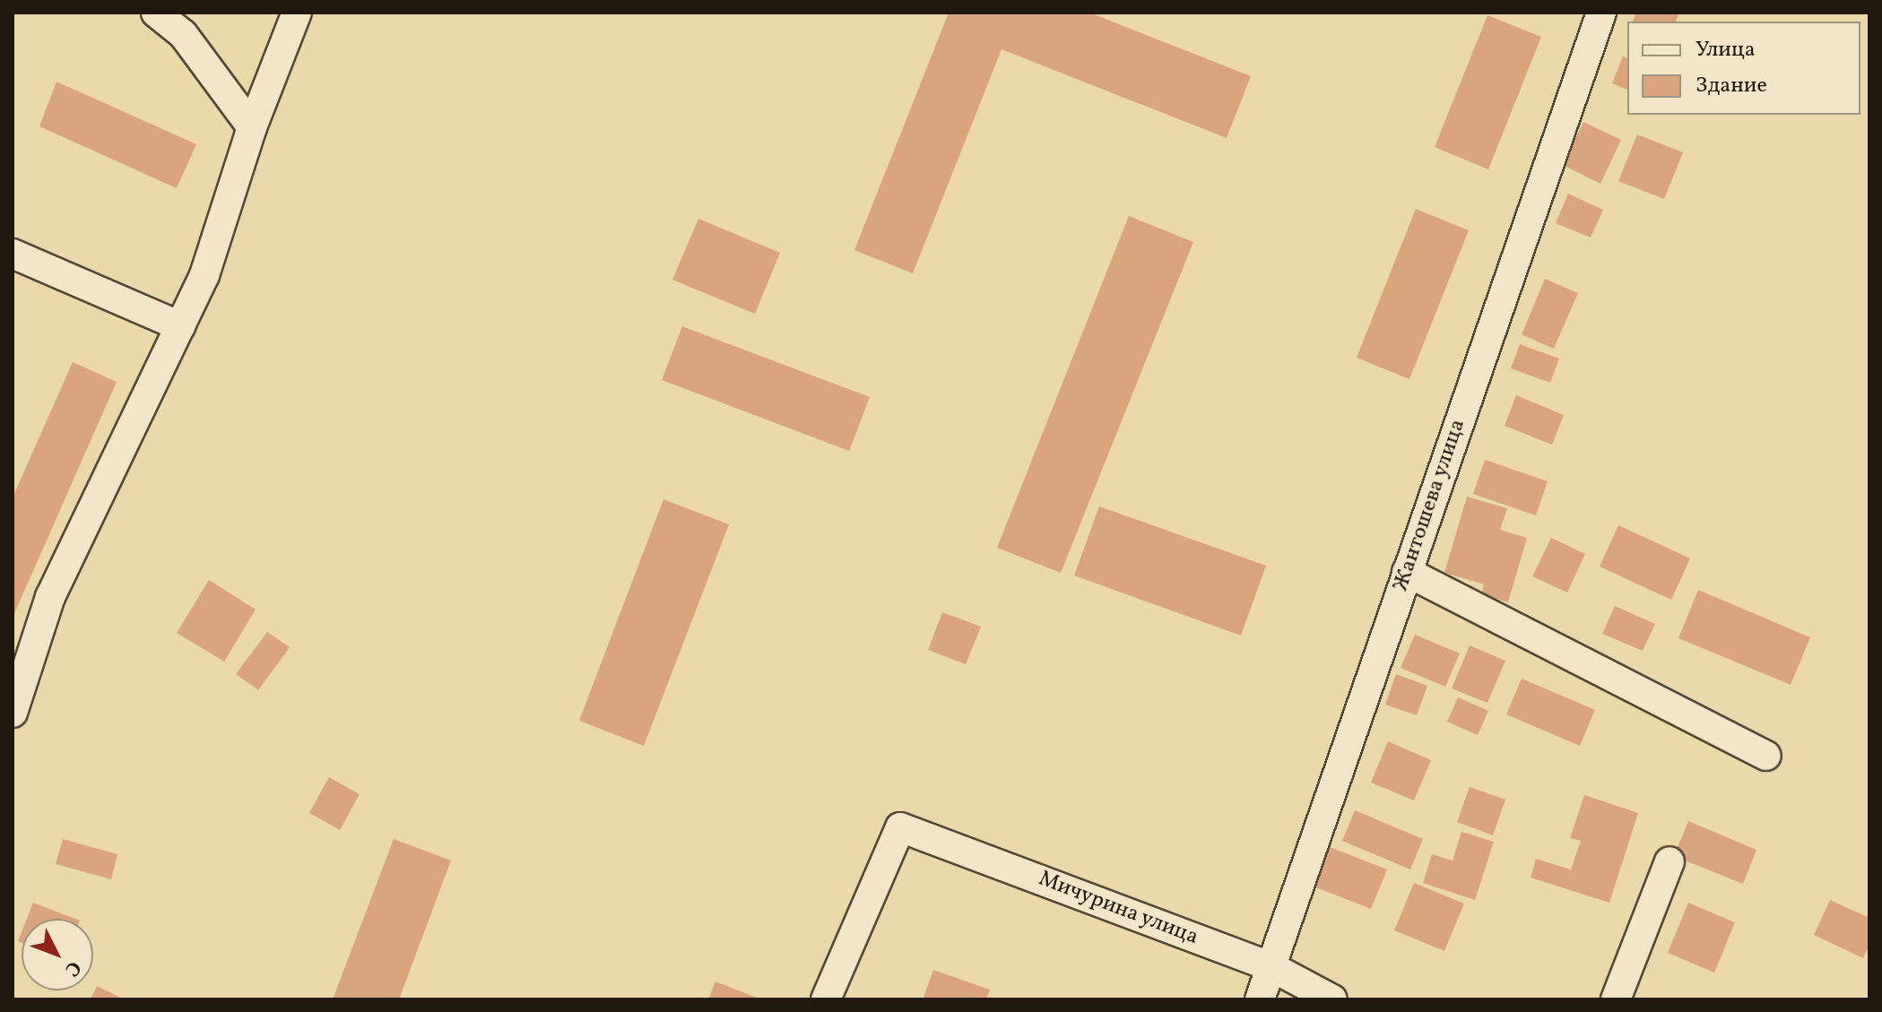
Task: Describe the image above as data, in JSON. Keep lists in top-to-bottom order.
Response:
{
  "streets": {
    "street": ["Жантошева улица", "Мичурина улица"]
  },
  "crossings": [
    ["Жантошева улица", "Мичурина улица"]
  ],
  "legend": ["Улица", "Здание"],
  "north": "bottom right"
}
